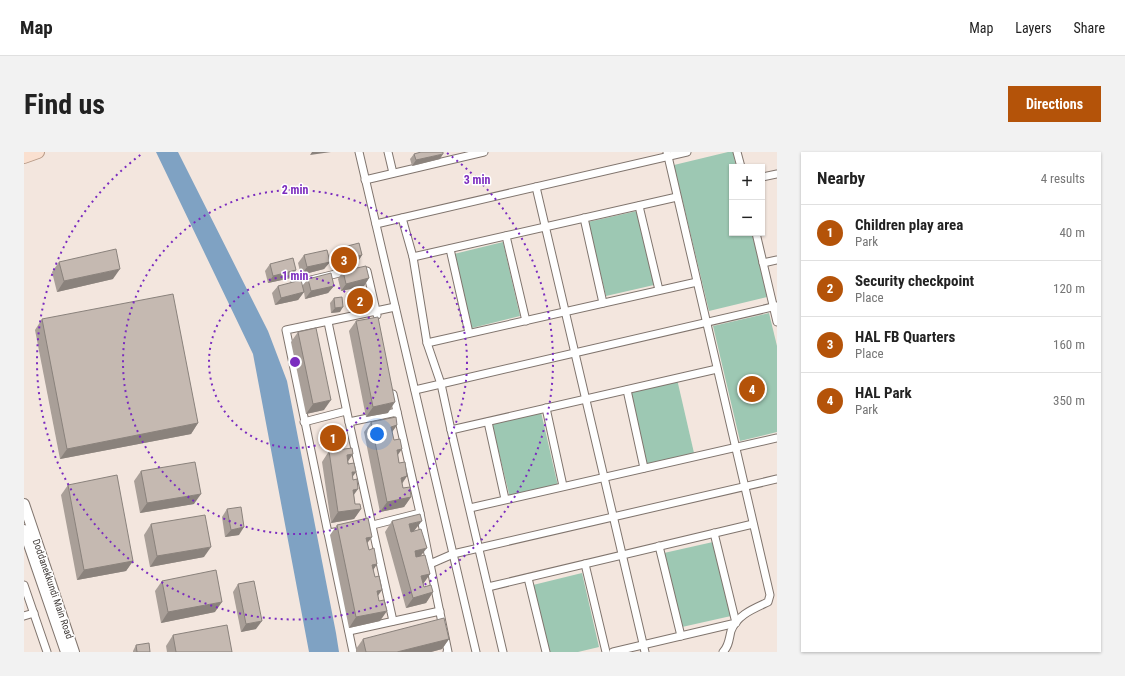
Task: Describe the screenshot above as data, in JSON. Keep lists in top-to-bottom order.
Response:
{
  "streets": {
    "street": ["Doddanekkundi Main Road"]
  },
  "page": {
    "header": "Map",
    "nav": ["Map", "Layers", "Share"],
    "buttons": "Directions",
    "title": "Find us",
    "heading": ["Nearby", "4 results"],
    "map_buttons": ["+", "−"],
    "list": [
      {
        "mark": "1",
        "name": "Children play area",
        "note": "Park",
        "value": "40 m"
      },
      {
        "mark": "2",
        "name": "Security checkpoint",
        "note": "Place",
        "value": "120 m"
      },
      {
        "mark": "3",
        "name": "HAL FB Quarters",
        "note": "Place",
        "value": "160 m"
      },
      {
        "mark": "4",
        "name": "HAL Park",
        "note": "Park",
        "value": "350 m"
      }
    ],
    "pins": [
      "3",
      "2",
      "4",
      "1"
    ]
  },
  "rings": ["3 min", "2 min", "1 min"]
}
